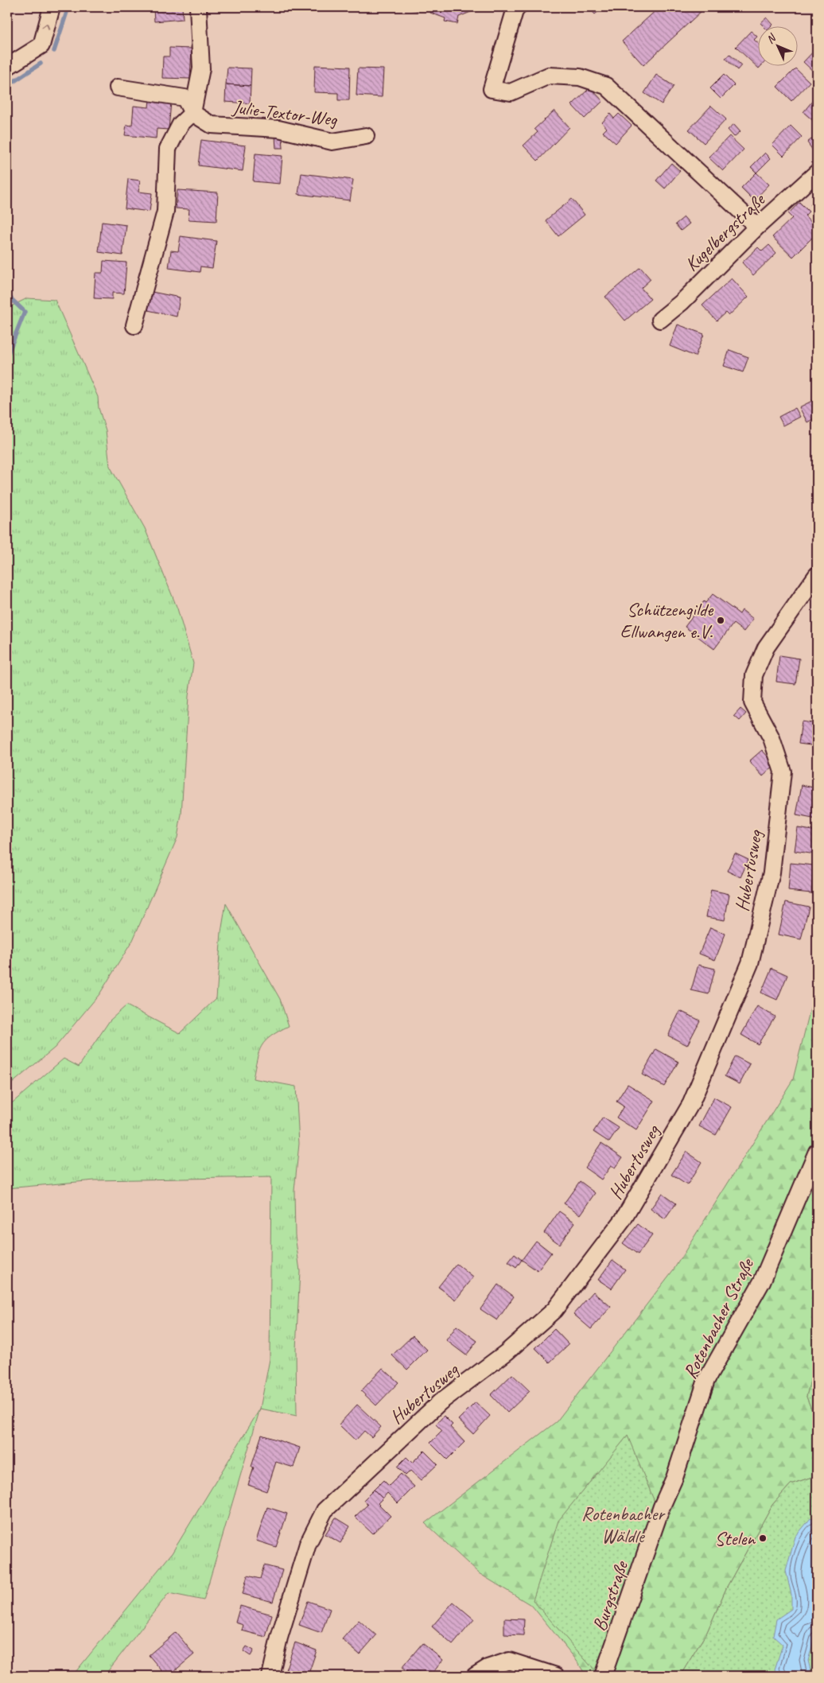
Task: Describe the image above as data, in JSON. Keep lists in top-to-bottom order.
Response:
{
  "streets": {
    "street": [
      "Julie-Textor-Weg",
      "Kugelbergstraße",
      "Hubertusweg",
      "Rotenbacher Straße",
      "Burgstraße"
    ]
  },
  "crossings": [
    ["Rotenbacher Straße", "Burgstraße"]
  ],
  "parks": ["Rotenbacher Wäldle"],
  "places": ["Schützengilde Ellwangen e.V.", "Stelen"],
  "north": "top left"
}
